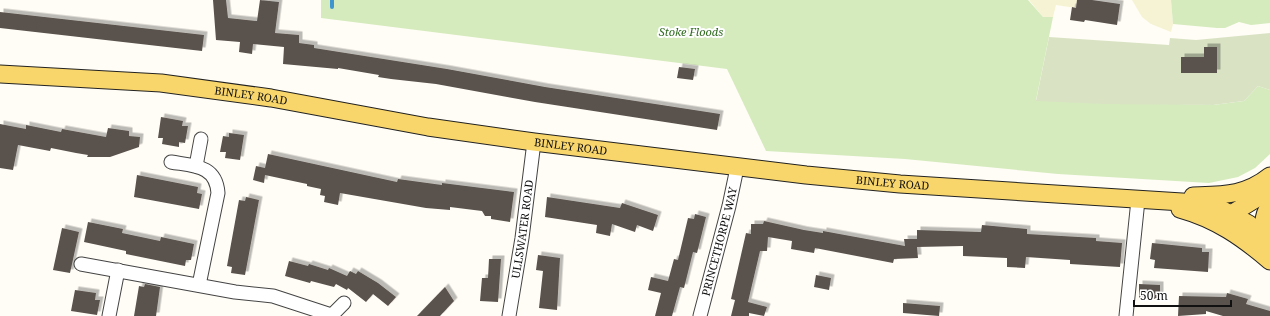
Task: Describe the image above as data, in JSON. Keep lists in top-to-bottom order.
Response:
{
  "streets": {
    "main road": ["BINLEY ROAD"],
    "street": ["ULLSWATER ROAD", "PRINCETHORPE WAY"]
  },
  "crossings": [
    ["BINLEY ROAD", "ULLSWATER ROAD"],
    ["BINLEY ROAD", "PRINCETHORPE WAY"]
  ],
  "parks": ["Stoke Floods"],
  "scale_bar": "50 m"
}
